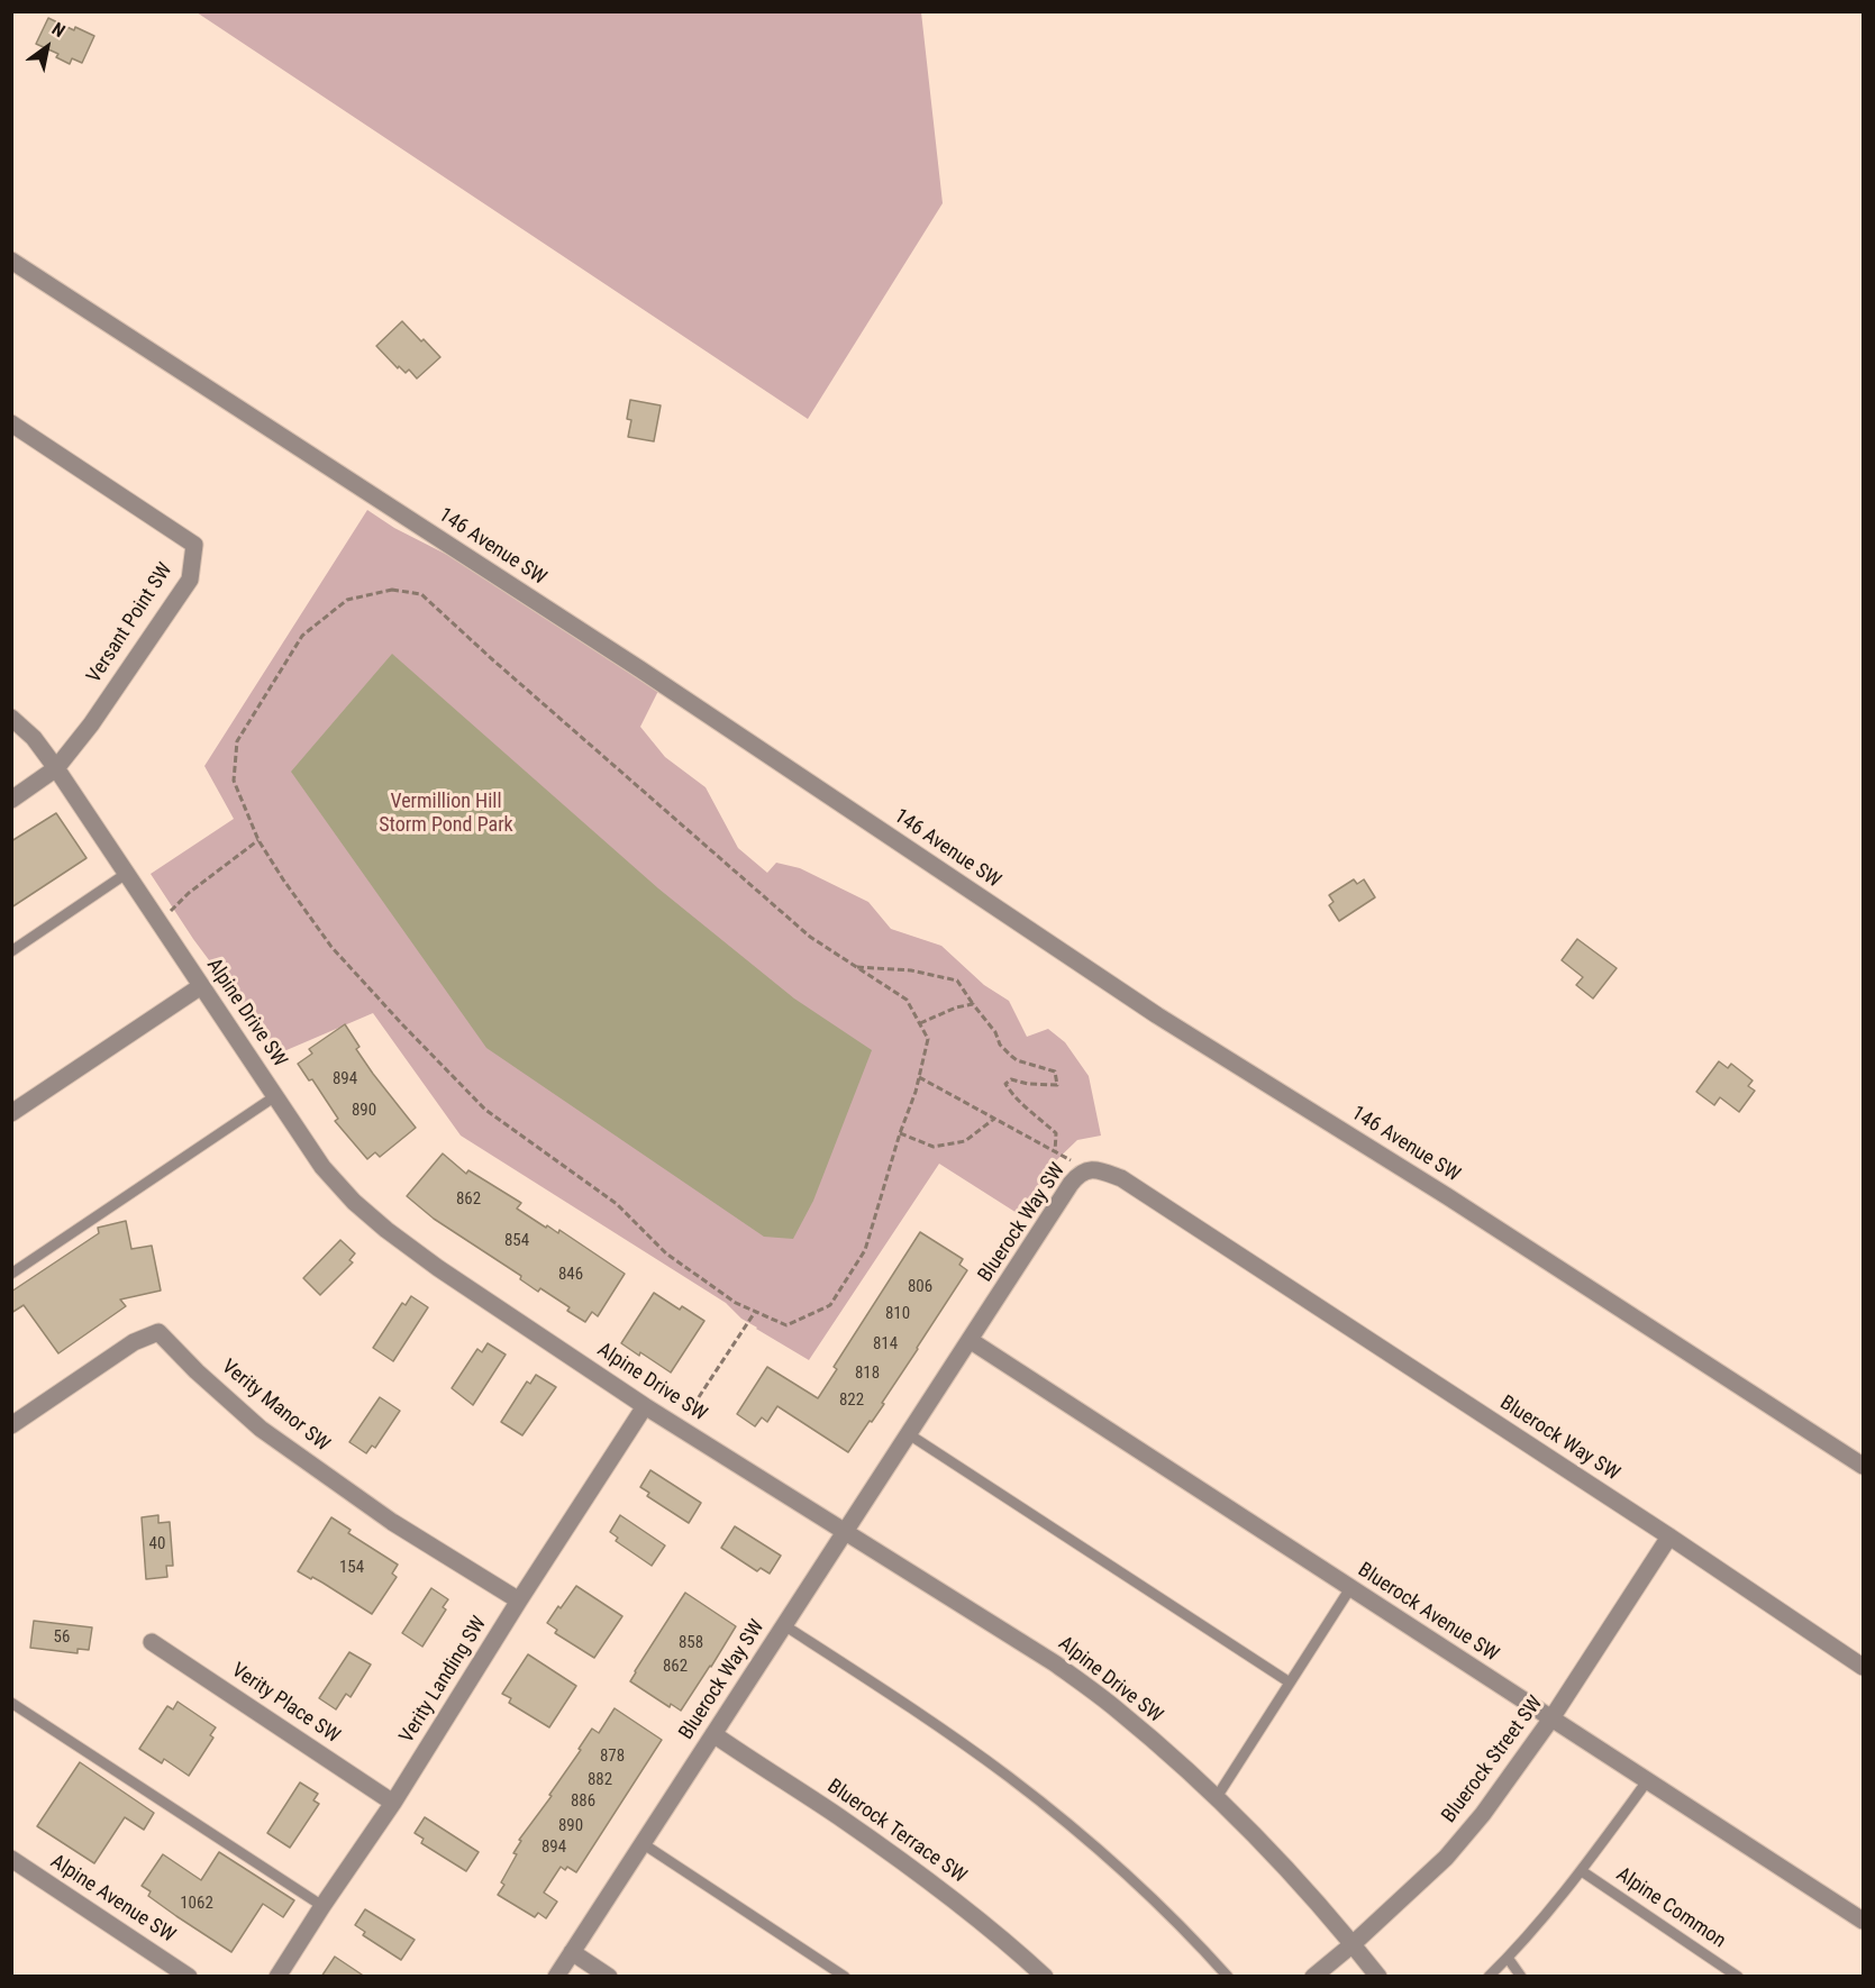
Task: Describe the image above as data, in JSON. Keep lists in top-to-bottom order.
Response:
{
  "streets": {
    "street": [
      "146 Avenue SW",
      "Versant Point SW",
      "Alpine Drive SW",
      "Bluerock Way SW",
      "Verity Manor SW",
      "Bluerock Avenue SW",
      "Verity Landing SW",
      "Verity Place SW",
      "Bluerock Street SW",
      "Bluerock Terrace SW",
      "Alpine Avenue SW"
    ],
    "lane": ["Alpine Common"]
  },
  "crossings": [
    ["Versant Point SW", "Alpine Drive SW"],
    ["Alpine Drive SW", "Bluerock Way SW"],
    ["Alpine Drive SW", "Verity Landing SW"],
    ["Alpine Drive SW", "Bluerock Street SW"],
    ["Bluerock Way SW", "Bluerock Avenue SW"],
    ["Bluerock Way SW", "Bluerock Street SW"],
    ["Bluerock Way SW", "Bluerock Terrace SW"],
    ["Verity Manor SW", "Verity Landing SW"],
    ["Bluerock Avenue SW", "Bluerock Street SW"],
    ["Verity Landing SW", "Verity Place SW"]
  ],
  "parks": ["Vermillion Hill Storm Pond Park"],
  "house_numbers": [
    "894",
    "890",
    "862",
    "854",
    "846",
    "806",
    "810",
    "814",
    "818",
    "822",
    "40",
    "154",
    "56",
    "858",
    "862",
    "878",
    "882",
    "886",
    "890",
    "894",
    "1062"
  ],
  "north": "top right"
}
